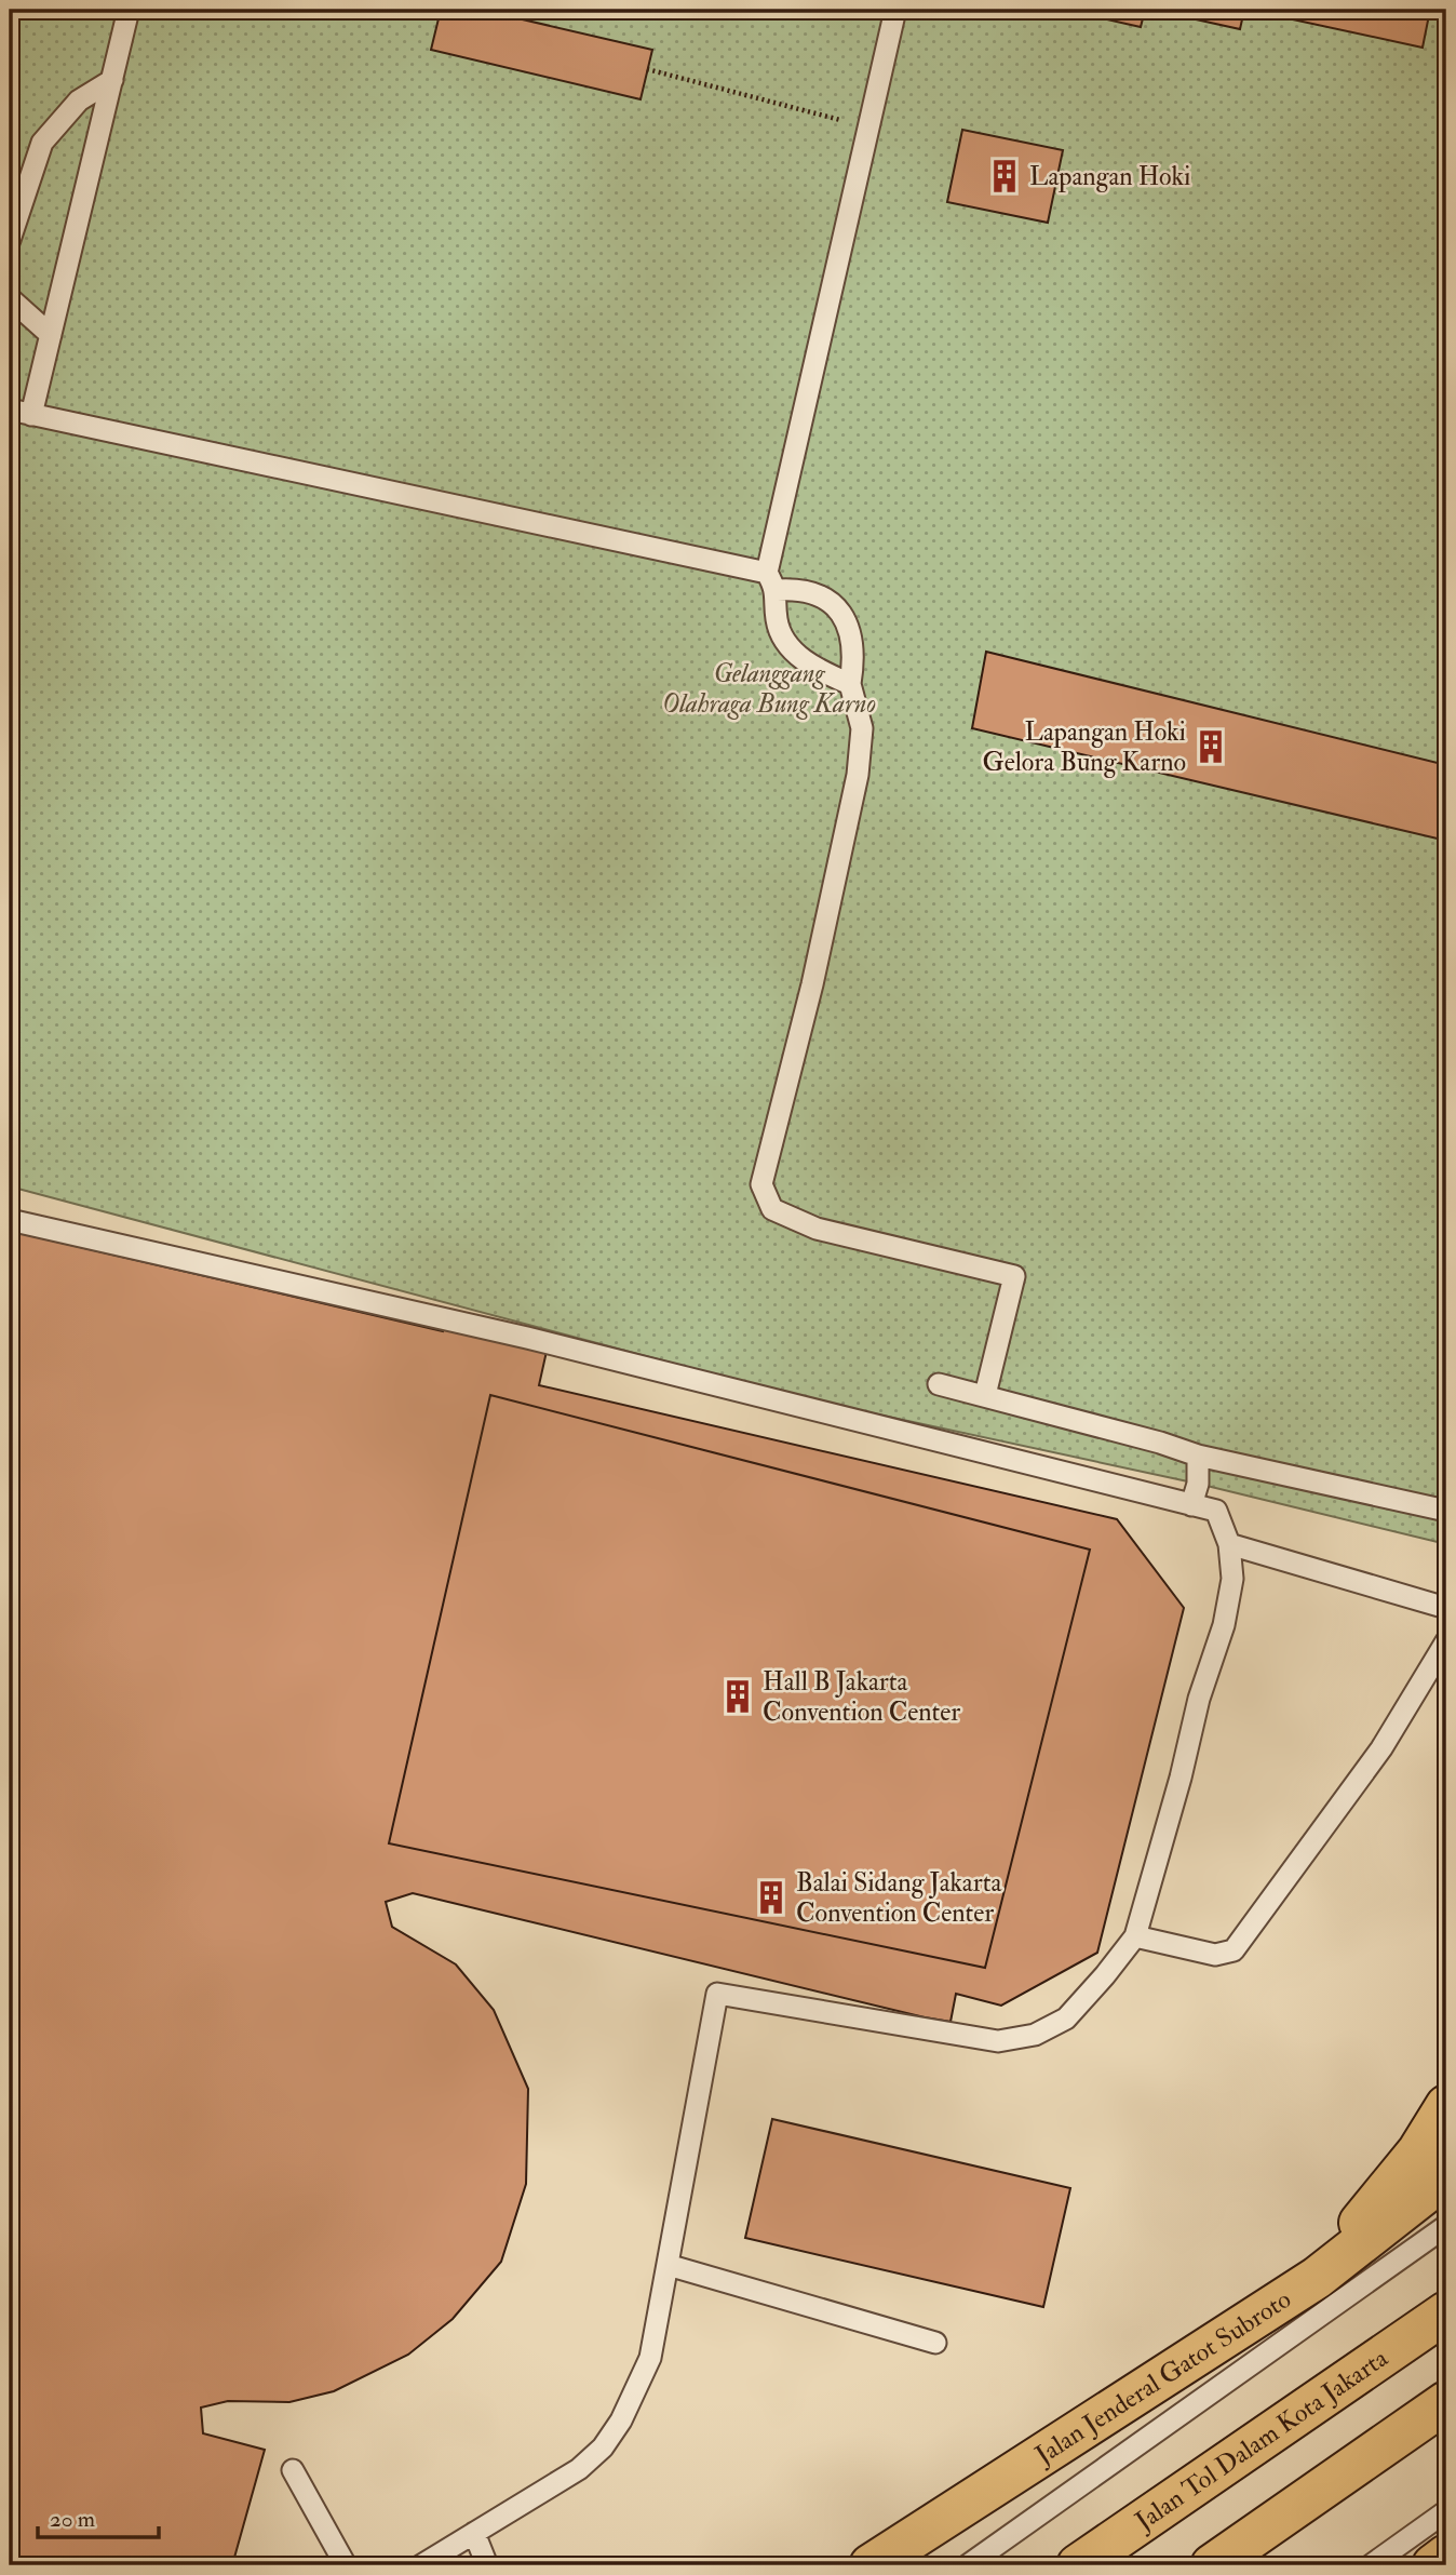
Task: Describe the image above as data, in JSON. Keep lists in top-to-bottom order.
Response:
{
  "streets": {
    "highway": ["Jalan Jenderal Gatot Subroto", "Jalan Tol Dalam Kota Jakarta"]
  },
  "parks": ["Gelanggang Olahraga Bung Karno"],
  "places": {
    "building": [
      "Lapangan Hoki",
      "Lapangan Hoki Gelora Bung Karno",
      "Hall B Jakarta Convention Center",
      "Balai Sidang Jakarta Convention Center"
    ]
  },
  "scale_bar": "20 m"
}
